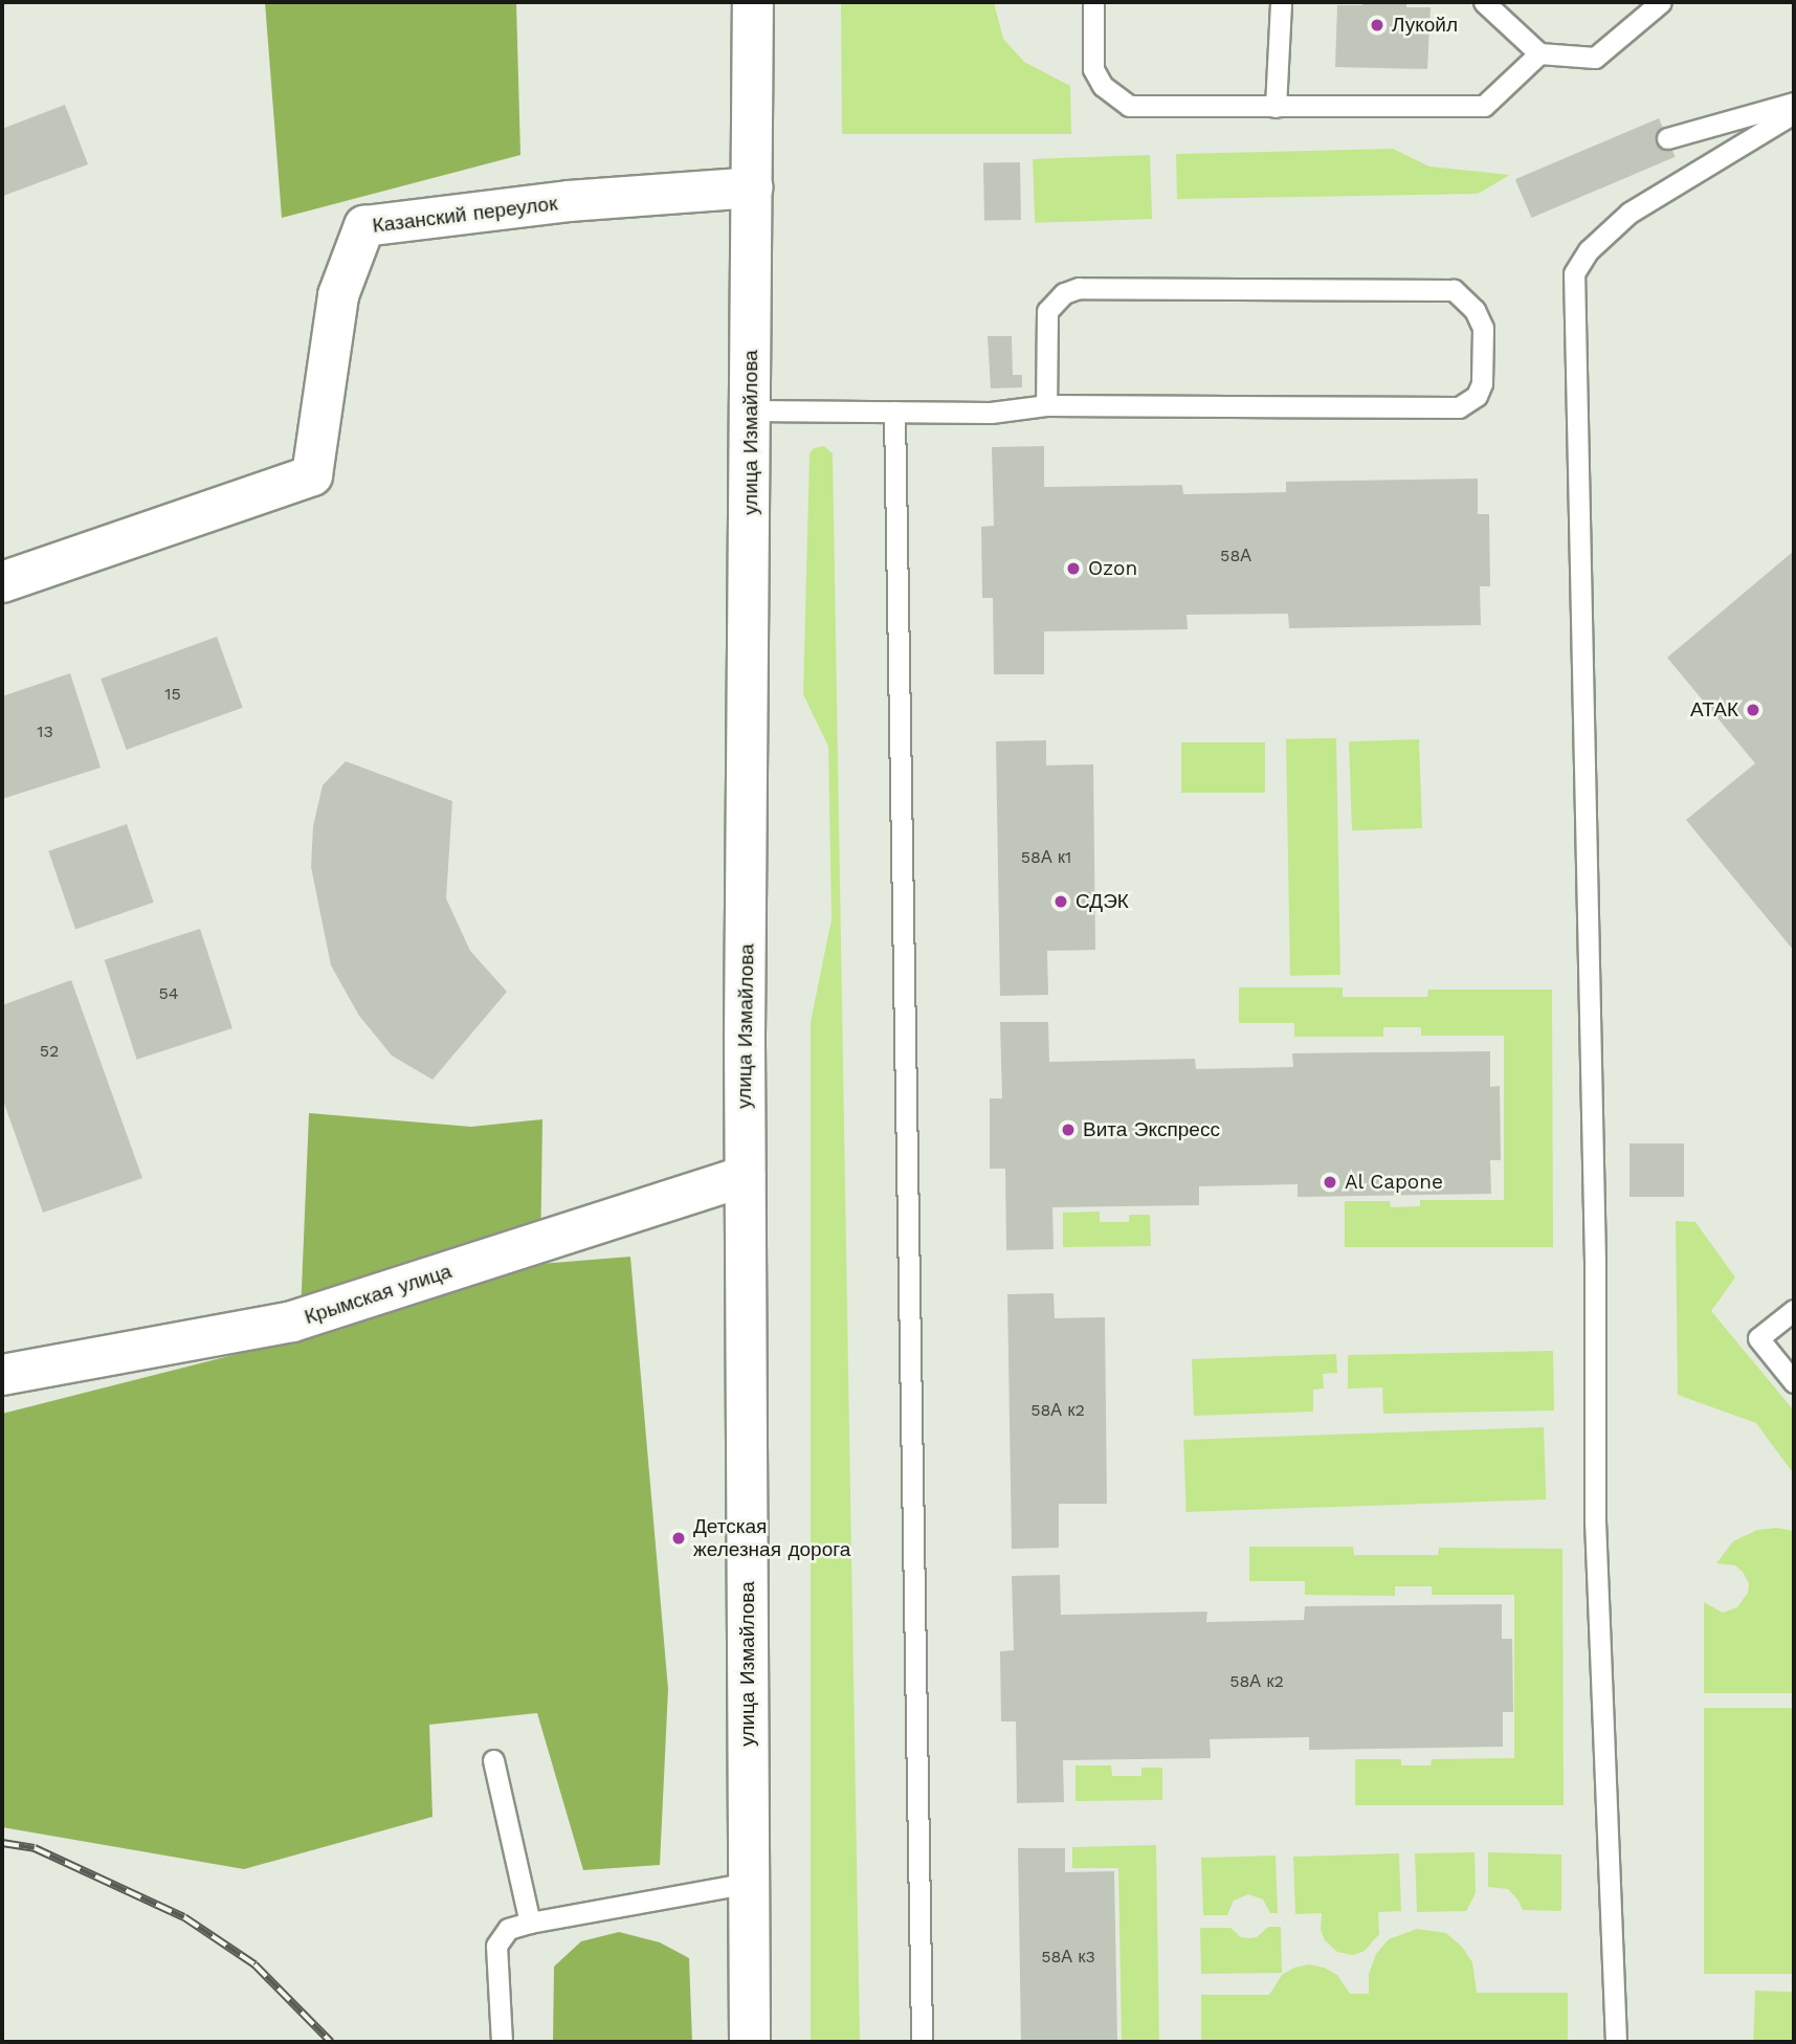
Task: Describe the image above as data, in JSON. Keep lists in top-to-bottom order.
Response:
{
  "streets": {
    "main road": ["Казанский переулок", "улица Измайлова", "Крымская улица"]
  },
  "crossings": [
    ["Казанский переулок", "улица Измайлова"],
    ["улица Измайлова", "Крымская улица"]
  ],
  "places": [
    "Лукойл",
    "Ozon",
    "АТАК",
    "СДЭК",
    "Вита Экспресс",
    "Al Capone",
    "Детская железная дорога"
  ],
  "house_numbers": [
    "58А",
    "15",
    "13",
    "58А к1",
    "54",
    "52",
    "58А к2",
    "58А к2",
    "58А к3"
  ]
}
